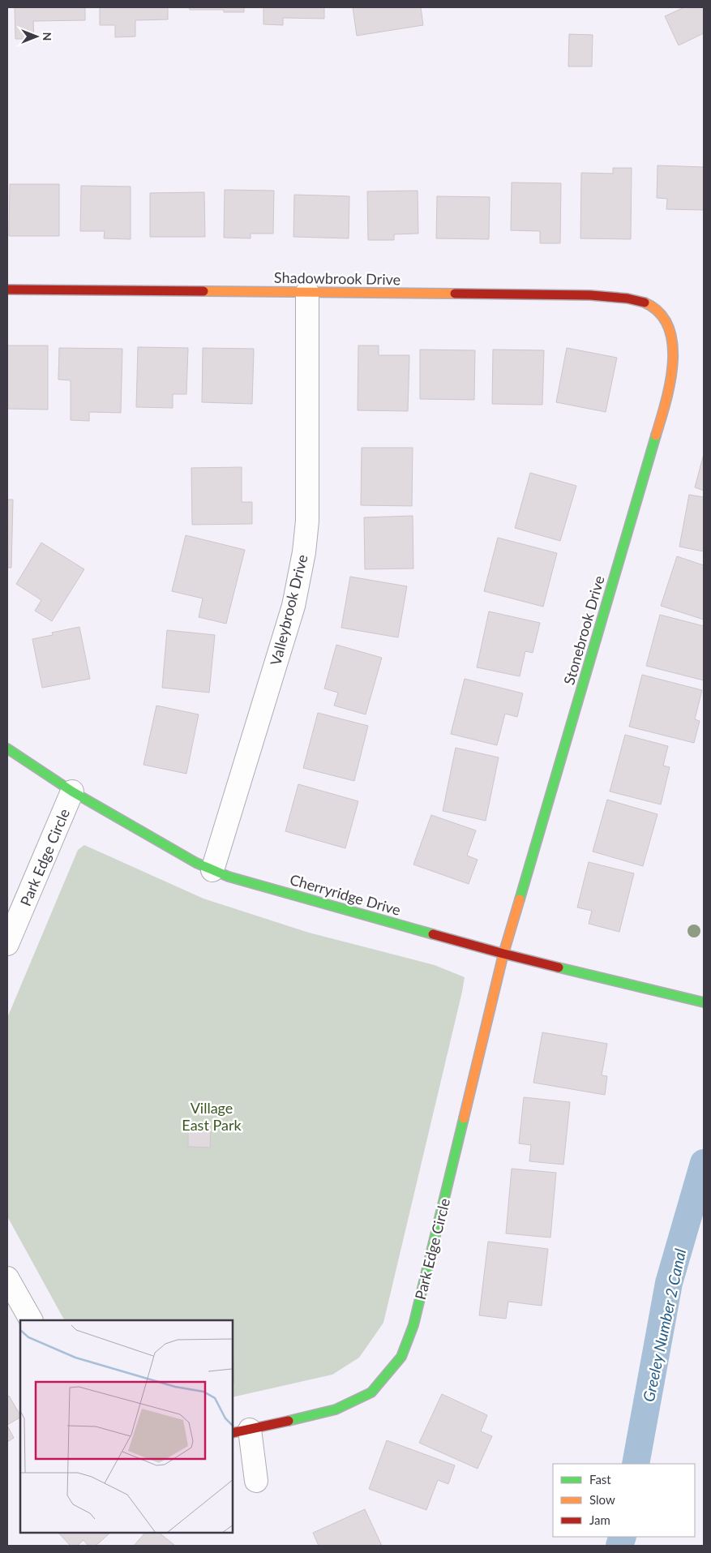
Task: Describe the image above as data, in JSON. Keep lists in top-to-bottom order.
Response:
{
  "streets": {
    "street": [
      "Shadowbrook Drive",
      "Valleybrook Drive",
      "Stonebrook Drive",
      "Park Edge Circle",
      "Cherryridge Drive"
    ]
  },
  "crossings": [
    ["Shadowbrook Drive", "Valleybrook Drive"],
    ["Shadowbrook Drive", "Stonebrook Drive"],
    ["Valleybrook Drive", "Cherryridge Drive"],
    ["Stonebrook Drive", "Park Edge Circle"],
    ["Stonebrook Drive", "Cherryridge Drive"],
    ["Park Edge Circle", "Cherryridge Drive"]
  ],
  "water": ["Greeley Number 2 Canal"],
  "parks": ["Village East Park"],
  "legend": ["Fast", "Slow", "Jam"],
  "north": "right"
}
